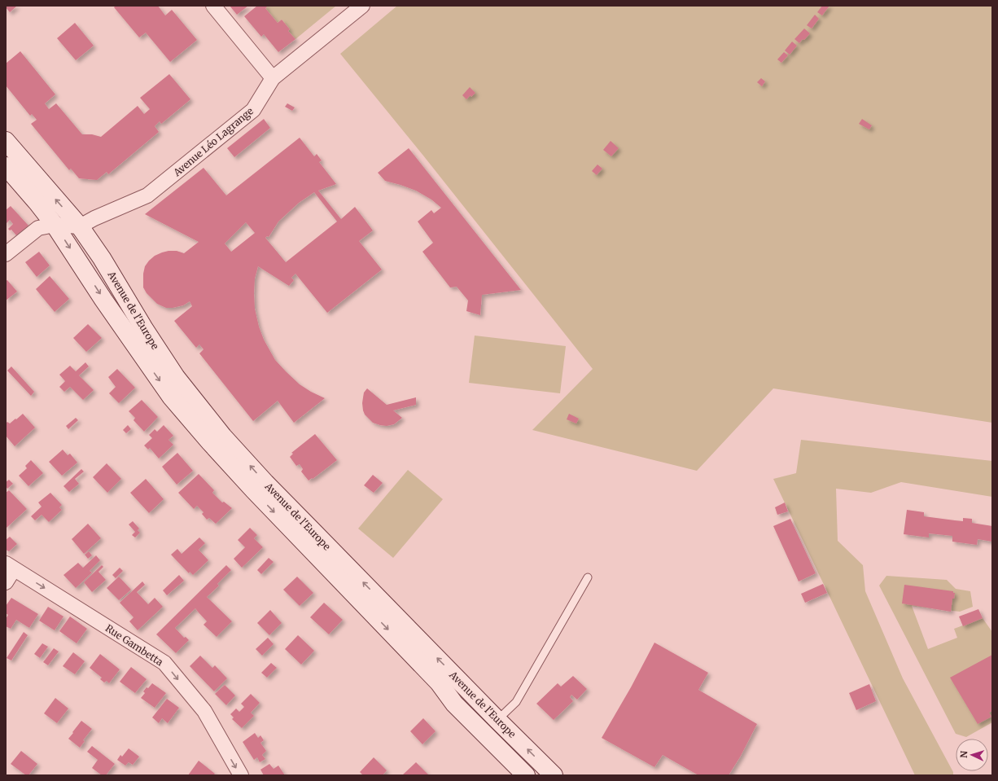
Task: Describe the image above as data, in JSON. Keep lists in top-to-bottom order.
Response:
{
  "streets": {
    "main road": ["Avenue de l'Europe"],
    "street": ["Avenue Léo Lagrange", "Rue Gambetta"]
  },
  "crossings": [
    ["Avenue Léo Lagrange", "Avenue de l'Europe"]
  ],
  "one_way": ["Rue Gambetta"],
  "north": "left"
}
